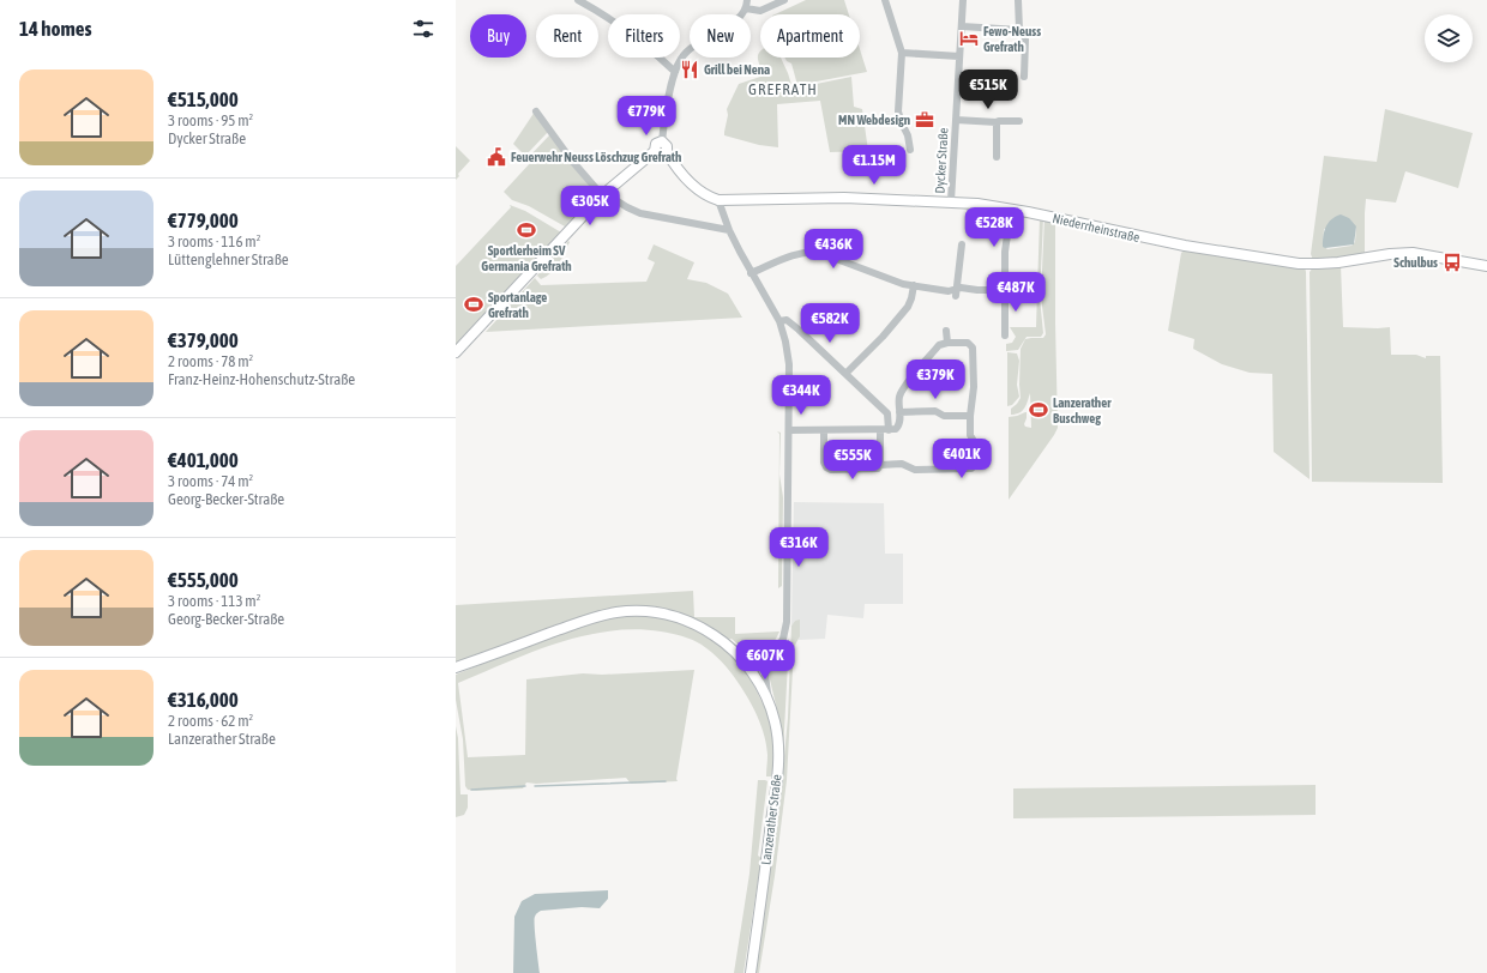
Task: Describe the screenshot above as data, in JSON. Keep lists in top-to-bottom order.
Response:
{
  "streets": {
    "main road": ["Niederrheinstraße", "Lanzerather Straße"],
    "street": ["Dycker Straße"]
  },
  "crossings": [
    ["Dycker Straße", "Niederrheinstraße"]
  ],
  "districts": ["GREFRATH"],
  "places": {
    "hotel": ["Fewo-Neuss Grefrath"],
    "restaurant": ["Grill bei Nena"],
    "office": ["MN Webdesign"],
    "public building": ["Feuerwehr Neuss Löschzug Grefrath"],
    "sports": ["Sportlerheim SV Germania Grefrath", "Sportanlage Grefrath", "Lanzerather Buschweg"],
    "bus stop": ["Schulbus"]
  },
  "page": {
    "heading": "14 homes",
    "chip": [
      "Buy",
      "Rent",
      "Filters",
      "New",
      "Apartment"
    ],
    "list": [
      {
        "name": "€515,000",
        "note": "3 rooms · 95 m² · Dycker Straße"
      },
      {
        "name": "€779,000",
        "note": "3 rooms · 116 m² · Lüttenglehner Straße"
      },
      {
        "name": "€379,000",
        "note": "2 rooms · 78 m² · Franz-Heinz-Hohenschutz-Straße"
      },
      {
        "name": "€401,000",
        "note": "3 rooms · 74 m² · Georg-Becker-Straße"
      },
      {
        "name": "€555,000",
        "note": "3 rooms · 113 m² · Georg-Becker-Straße"
      },
      {
        "name": "€316,000",
        "note": "2 rooms · 62 m² · Lanzerather Straße"
      }
    ],
    "price": [
      "€515K",
      "€779K",
      "€1.15M",
      "€305K",
      "€528K",
      "€436K",
      "€487K",
      "€582K",
      "€379K",
      "€344K",
      "€401K",
      "€555K",
      "€316K",
      "€607K"
    ]
  }
}
